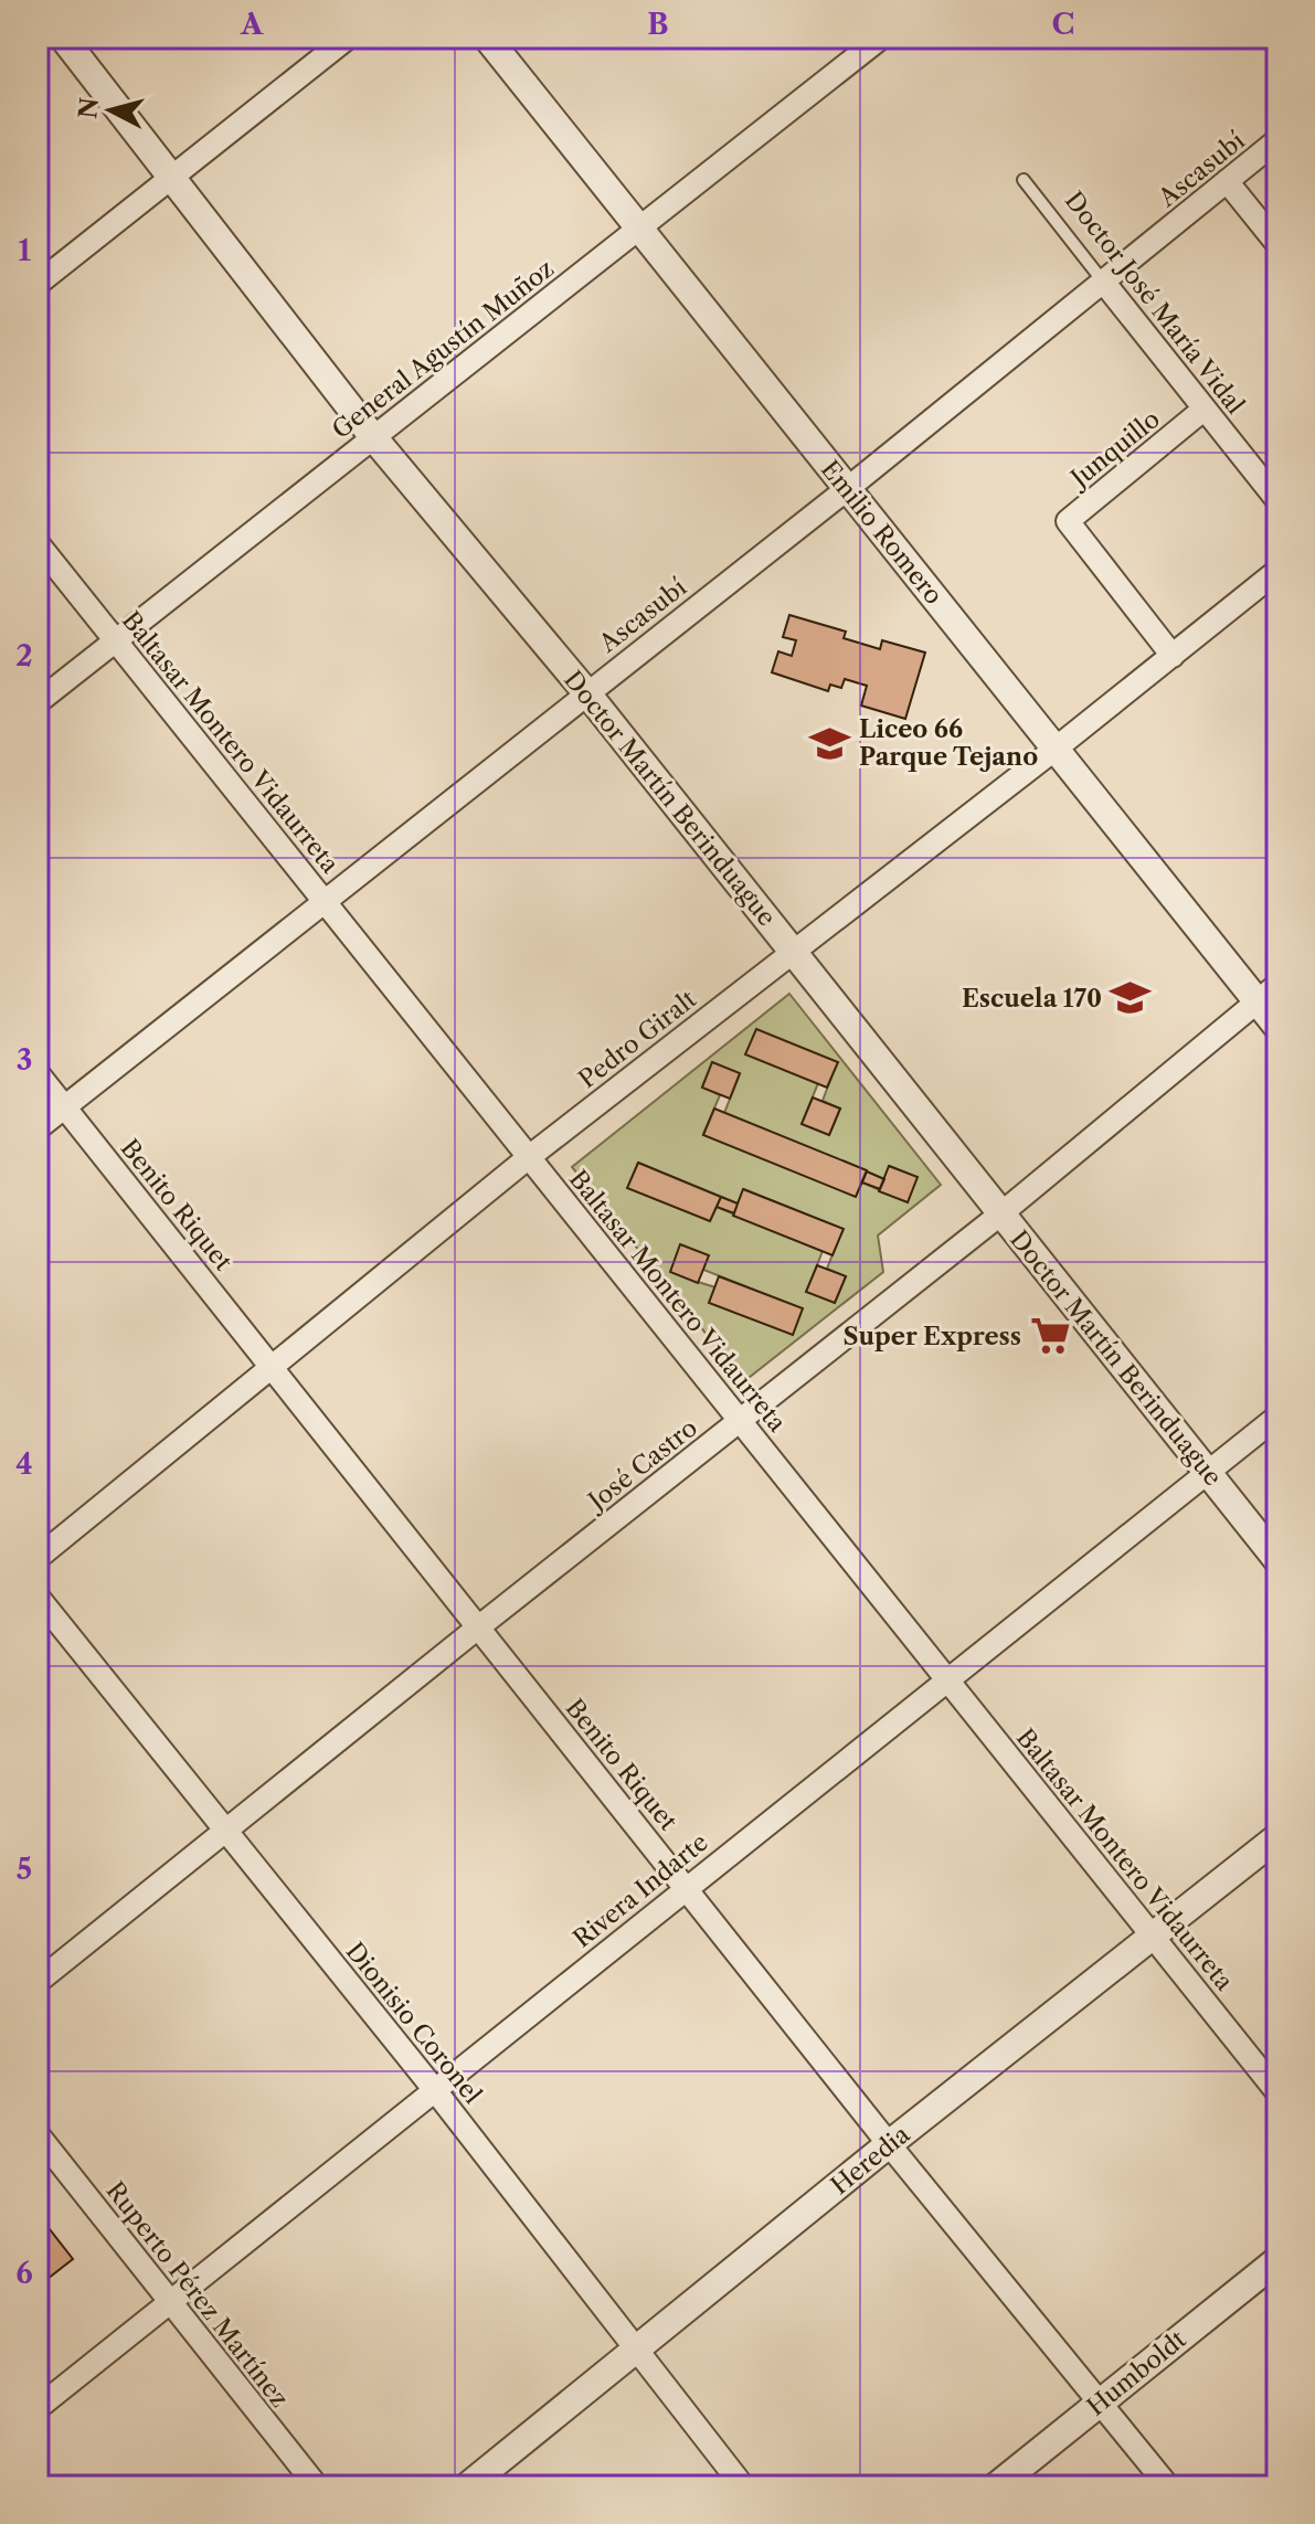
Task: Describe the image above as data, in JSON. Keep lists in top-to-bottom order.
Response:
{
  "streets": {
    "street": [
      "Ascasubí",
      "Doctor José María Vidal",
      "General Agustín Muñoz",
      "Junquillo",
      "Emilio Romero",
      "Baltasar Montero Vidaurreta",
      "Doctor Martín Berinduague",
      "Pedro Giralt",
      "Benito Riquet",
      "José Castro",
      "Rivera Indarte",
      "Dionisio Coronel",
      "Heredia",
      "Ruperto Pérez Martínez",
      "Humboldt"
    ]
  },
  "crossings": [
    ["Ascasubí", "Doctor José María Vidal"],
    ["Ascasubí", "Emilio Romero"],
    ["Ascasubí", "Baltasar Montero Vidaurreta"],
    ["Ascasubí", "Doctor Martín Berinduague"],
    ["Ascasubí", "Benito Riquet"],
    ["Doctor José María Vidal", "Junquillo"],
    ["General Agustín Muñoz", "Emilio Romero"],
    ["General Agustín Muñoz", "Baltasar Montero Vidaurreta"],
    ["General Agustín Muñoz", "Doctor Martín Berinduague"],
    ["Junquillo", "Pedro Giralt"],
    ["Emilio Romero", "Pedro Giralt"],
    ["Emilio Romero", "José Castro"],
    ["Baltasar Montero Vidaurreta", "Pedro Giralt"],
    ["Baltasar Montero Vidaurreta", "José Castro"],
    ["Baltasar Montero Vidaurreta", "Rivera Indarte"],
    ["Baltasar Montero Vidaurreta", "Heredia"],
    ["Doctor Martín Berinduague", "Pedro Giralt"],
    ["Doctor Martín Berinduague", "José Castro"],
    ["Doctor Martín Berinduague", "Rivera Indarte"],
    ["Pedro Giralt", "Benito Riquet"],
    ["Benito Riquet", "José Castro"],
    ["Benito Riquet", "Rivera Indarte"],
    ["Benito Riquet", "Heredia"],
    ["Benito Riquet", "Humboldt"],
    ["José Castro", "Dionisio Coronel"],
    ["Rivera Indarte", "Dionisio Coronel"],
    ["Rivera Indarte", "Ruperto Pérez Martínez"],
    ["Dionisio Coronel", "Heredia"]
  ],
  "places": {
    "school or university": ["Liceo 66 Parque Tejano", "Escuela 170"],
    "supermarket": ["Super Express"]
  },
  "north": "left",
  "grid": {
    "columns": ["A", "B", "C"],
    "rows": [
      "1",
      "2",
      "3",
      "4",
      "5",
      "6"
    ]
  }
}
